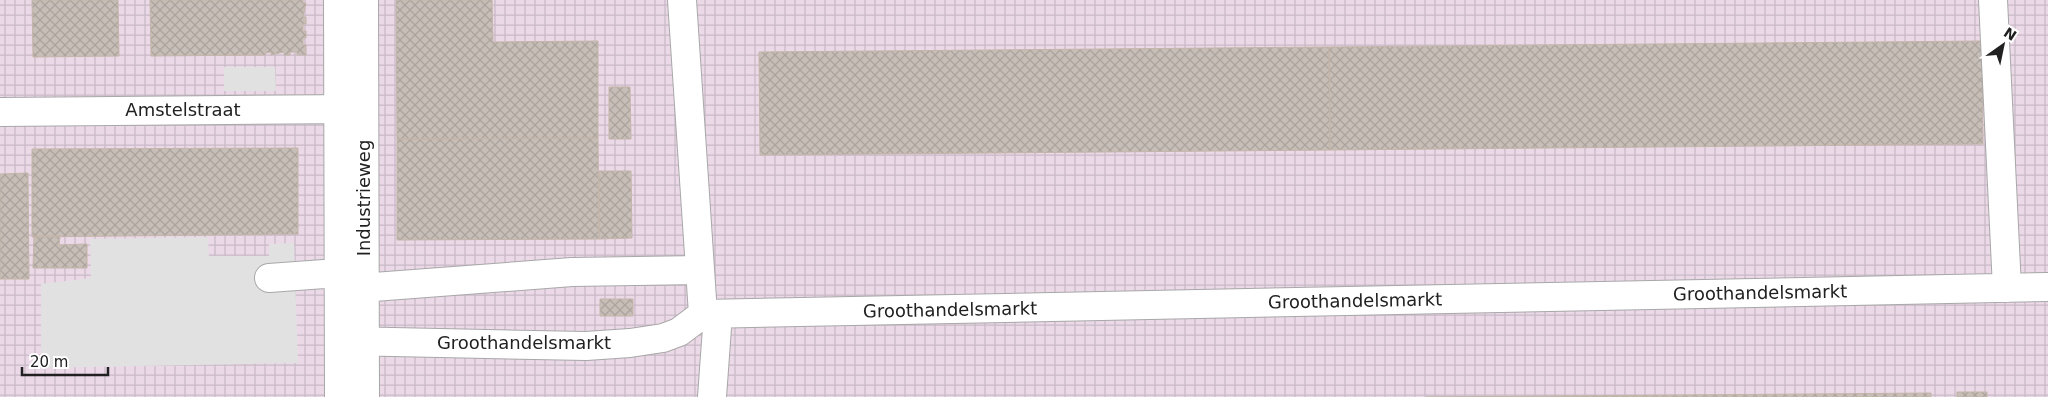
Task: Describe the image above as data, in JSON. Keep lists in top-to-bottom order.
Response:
{
  "streets": {
    "street": ["Amstelstraat", "Industrieweg", "Groothandelsmarkt"]
  },
  "crossings": [
    ["Amstelstraat", "Industrieweg"],
    ["Industrieweg", "Groothandelsmarkt"]
  ],
  "scale_bar": "20 m",
  "north": "top right"
}
